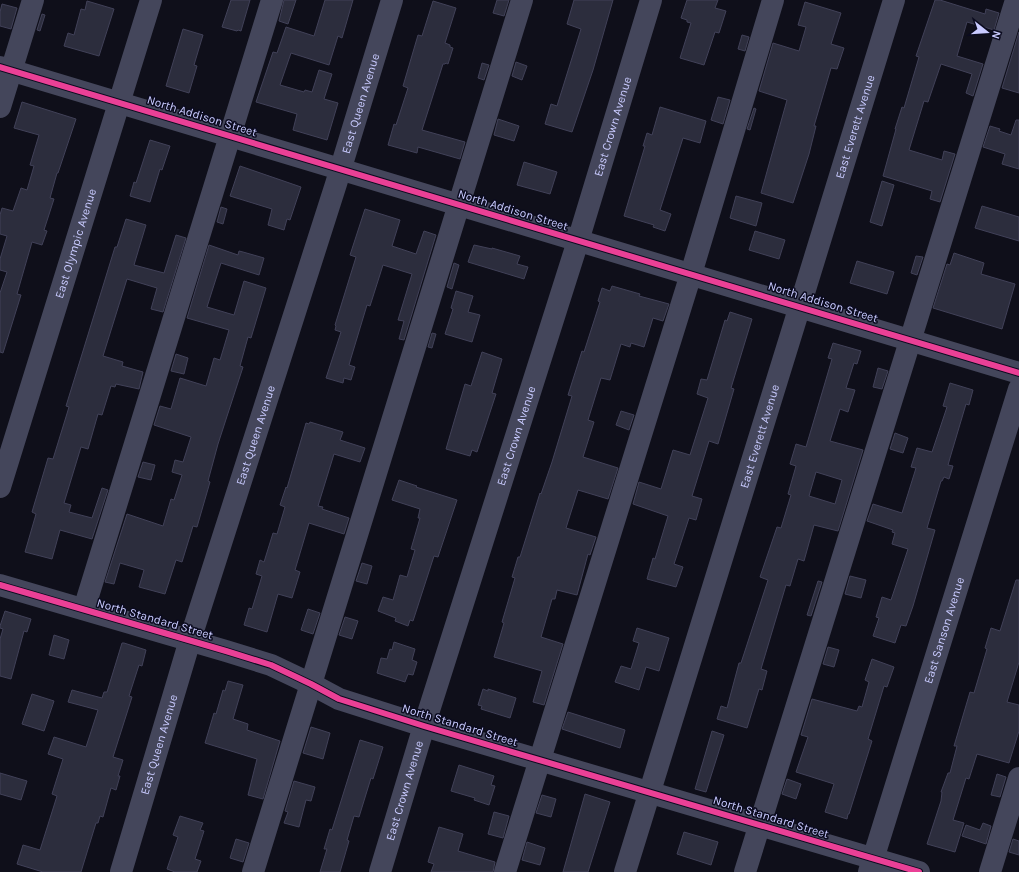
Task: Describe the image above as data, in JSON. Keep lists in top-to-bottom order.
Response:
{
  "streets": {
    "street": [
      "East Queen Avenue",
      "North Addison Street",
      "East Everett Avenue",
      "East Crown Avenue",
      "East Olympic Avenue",
      "North Standard Street",
      "East Sanson Avenue"
    ]
  },
  "crossings": [
    ["East Queen Avenue", "North Addison Street"],
    ["East Queen Avenue", "North Standard Street"],
    ["North Addison Street", "East Everett Avenue"],
    ["North Addison Street", "East Crown Avenue"],
    ["North Addison Street", "East Olympic Avenue"],
    ["East Everett Avenue", "North Standard Street"],
    ["East Crown Avenue", "North Standard Street"],
    ["North Standard Street", "East Sanson Avenue"]
  ],
  "north": "right"
}
